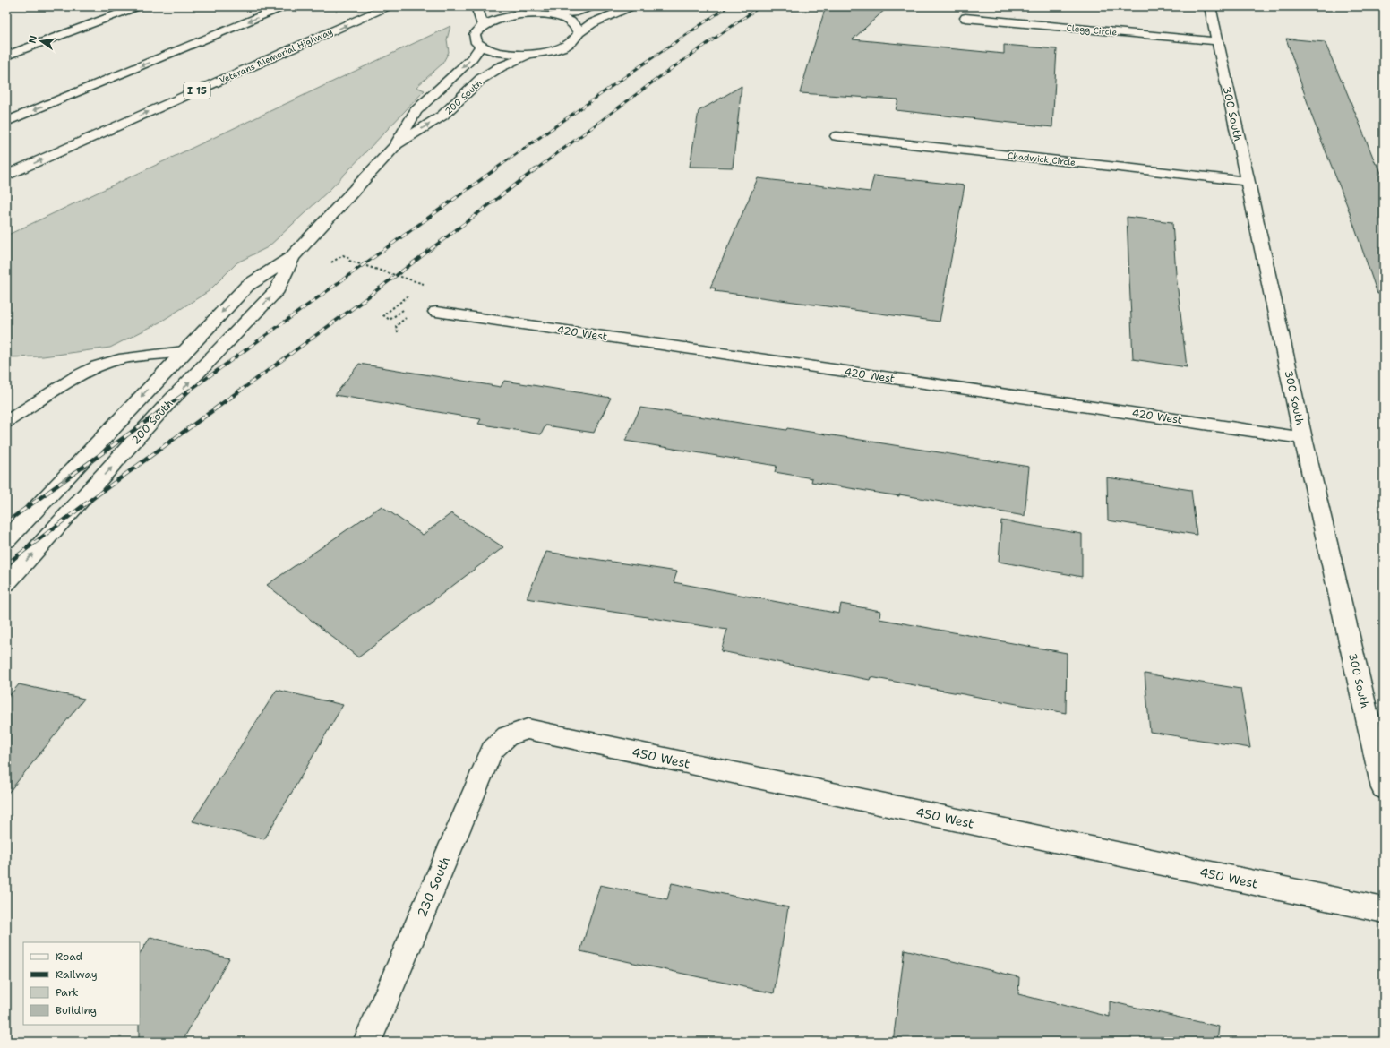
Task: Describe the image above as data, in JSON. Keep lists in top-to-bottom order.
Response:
{
  "streets": {
    "main road": [
      "Clegg Circle",
      "Veterans Memorial Highway",
      "I 15",
      "200 South",
      "300 South",
      "Chadwick Circle",
      "420 West",
      "450 West",
      "230 South"
    ]
  },
  "crossings": [
    ["Clegg Circle", "300 South"],
    ["300 South", "Chadwick Circle"],
    ["300 South", "420 West"],
    ["450 West", "230 South"]
  ],
  "legend": [
    "Road",
    "Railway",
    "Park",
    "Building"
  ],
  "north": "left"
}
